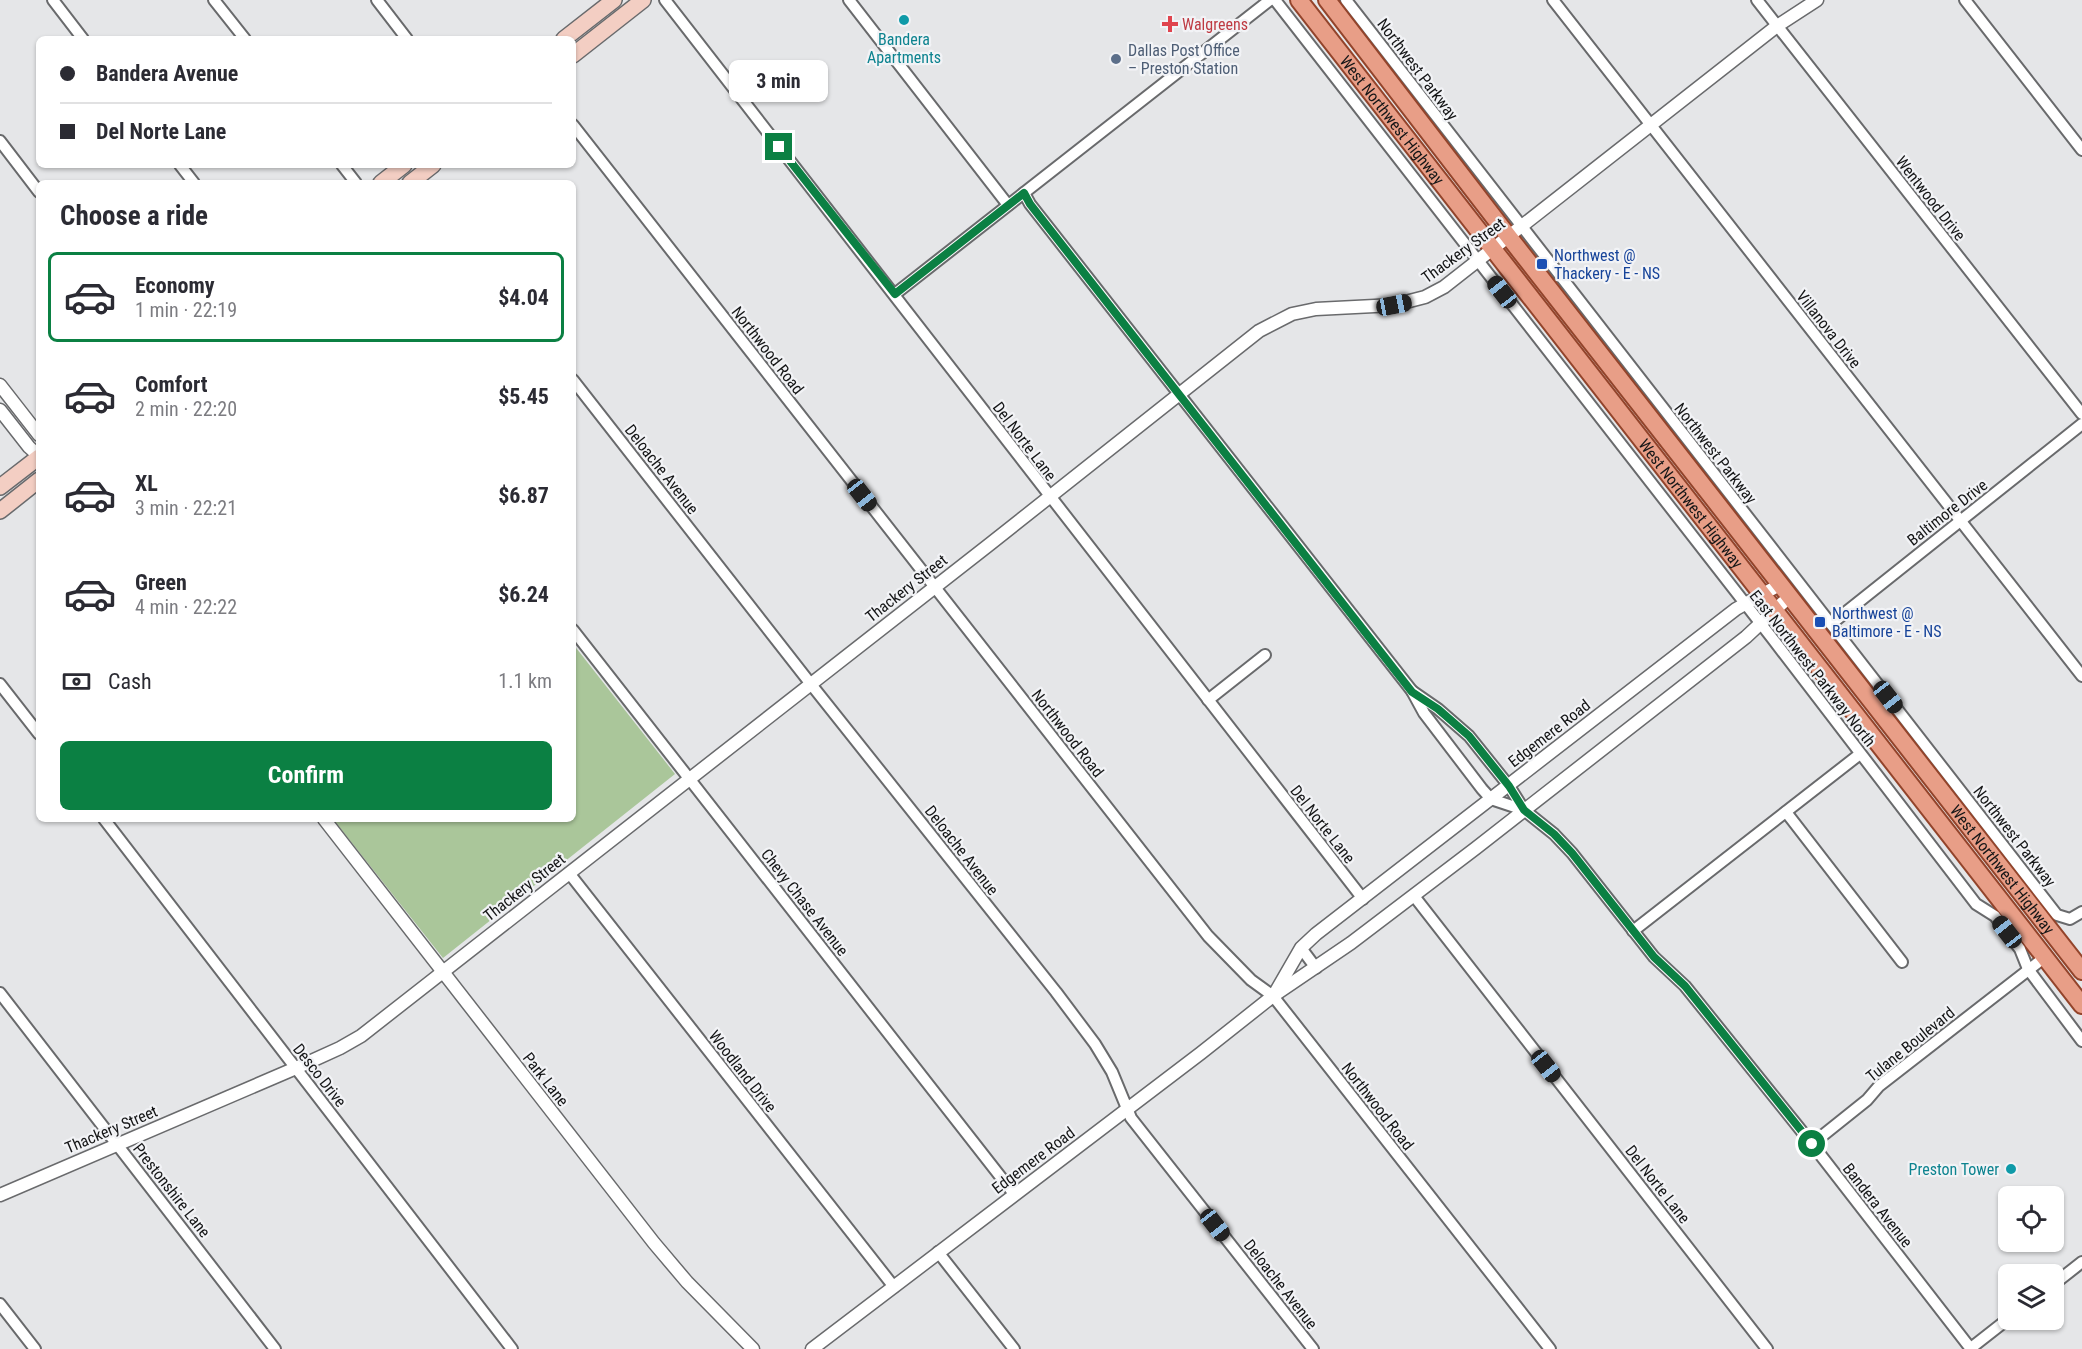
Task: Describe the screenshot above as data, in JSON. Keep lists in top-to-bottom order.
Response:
{
  "streets": {
    "main road": ["West Northwest Highway"],
    "street": [
      "Northwest Parkway",
      "Wentwood Drive",
      "Thackery Street",
      "Villanova Drive",
      "Northwood Road",
      "Del Norte Lane",
      "Deloache Avenue",
      "Baltimore Drive",
      "East Northwest Parkway North",
      "Edgemere Road",
      "Chevy Chase Avenue",
      "Tulane Boulevard",
      "Woodland Drive",
      "Desco Drive",
      "Park Lane",
      "Prestonshire Lane",
      "Bandera Avenue"
    ]
  },
  "crossings": [
    ["Northwest Parkway", "West Northwest Highway"],
    ["Northwest Parkway", "Thackery Street"],
    ["Northwest Parkway", "Baltimore Drive"],
    ["West Northwest Highway", "Thackery Street"],
    ["West Northwest Highway", "Edgemere Road"],
    ["West Northwest Highway", "Tulane Boulevard"],
    ["Wentwood Drive", "Thackery Street"],
    ["Thackery Street", "Villanova Drive"],
    ["Thackery Street", "Northwood Road"],
    ["Thackery Street", "Del Norte Lane"],
    ["Thackery Street", "Deloache Avenue"],
    ["Thackery Street", "East Northwest Parkway North"],
    ["Thackery Street", "Chevy Chase Avenue"],
    ["Thackery Street", "Woodland Drive"],
    ["Thackery Street", "Desco Drive"],
    ["Thackery Street", "Park Lane"],
    ["Thackery Street", "Prestonshire Lane"],
    ["Thackery Street", "Bandera Avenue"],
    ["Villanova Drive", "Baltimore Drive"],
    ["Northwood Road", "Edgemere Road"],
    ["Del Norte Lane", "Edgemere Road"],
    ["Deloache Avenue", "Edgemere Road"],
    ["East Northwest Parkway North", "Edgemere Road"],
    ["East Northwest Parkway North", "Tulane Boulevard"],
    ["Edgemere Road", "Chevy Chase Avenue"],
    ["Edgemere Road", "Woodland Drive"],
    ["Edgemere Road", "Bandera Avenue"],
    ["Tulane Boulevard", "Bandera Avenue"]
  ],
  "places": {
    "other": ["Bandera Apartments", "Dallas Post Office – Preston Station", "Preston Tower"],
    "health": ["Walgreens"],
    "transit": ["Northwest @ Thackery - E - NS", "Northwest @ Baltimore - E - NS"]
  },
  "page": {
    "banner": ["Bandera Avenue", "Del Norte Lane"],
    "bubble": "3 min",
    "heading": "Choose a ride",
    "list": [
      {
        "name": "Economy",
        "note": "1 min · 22:19",
        "value": "$4.04"
      },
      {
        "name": "Comfort",
        "note": "2 min · 22:20",
        "value": "$5.45"
      },
      {
        "name": "XL",
        "note": "3 min · 22:21",
        "value": "$6.87"
      },
      {
        "name": "Green",
        "note": "4 min · 22:22",
        "value": "$6.24"
      }
    ],
    "pay": ["Cash", "1.1 km"],
    "buttons": "Confirm"
  }
}
